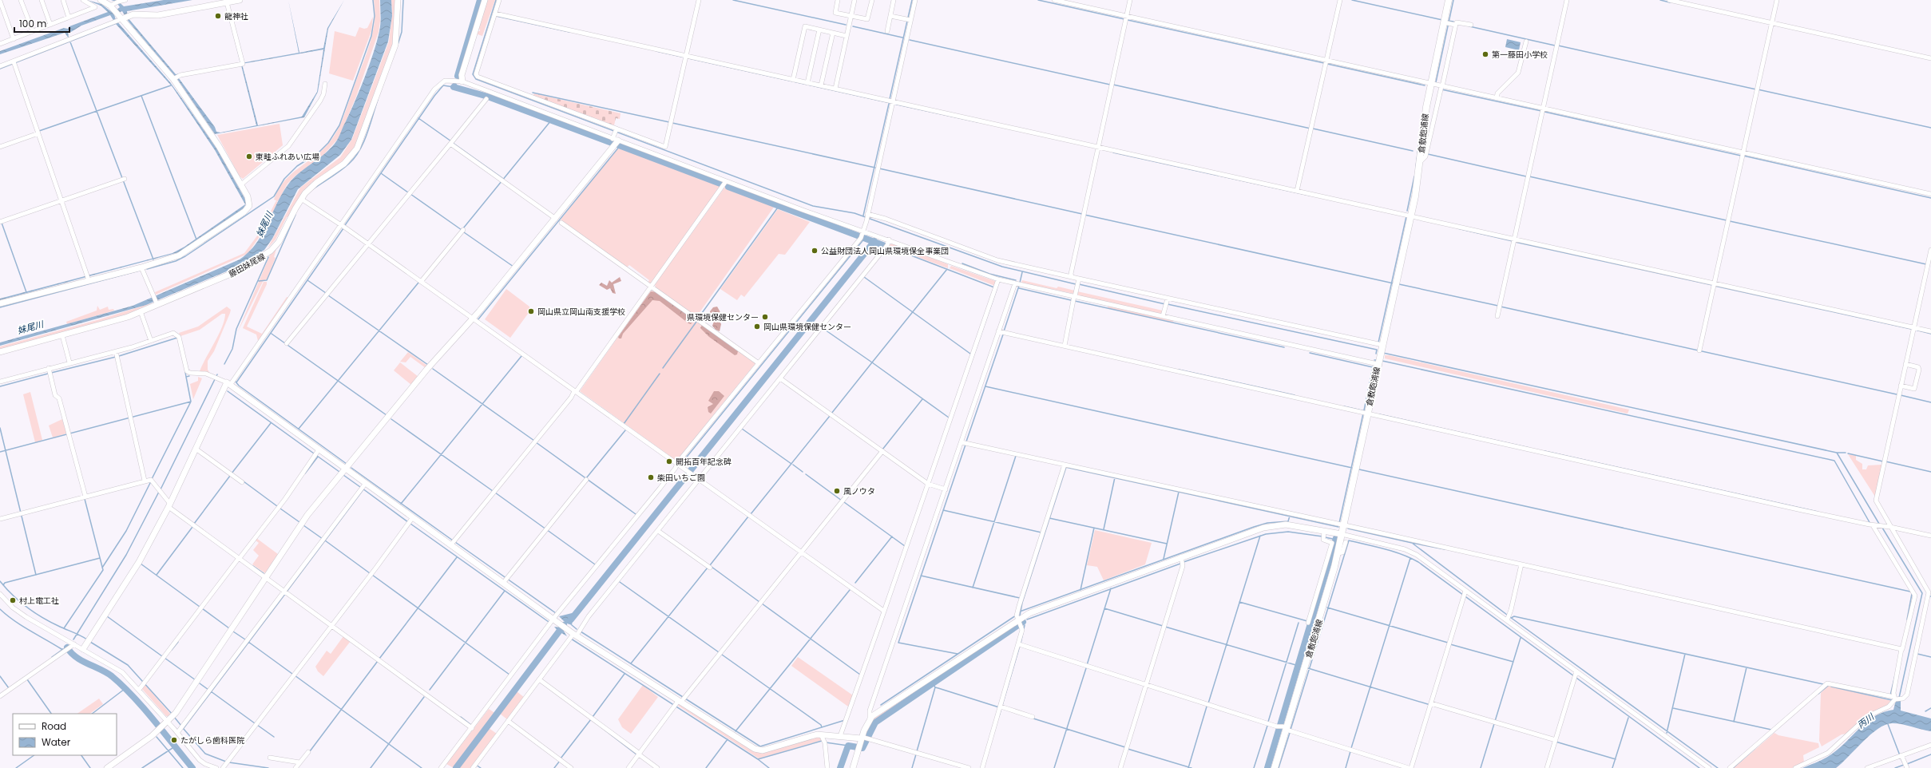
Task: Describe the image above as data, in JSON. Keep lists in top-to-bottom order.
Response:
{
  "streets": {
    "main road": ["倉敷飽浦線"],
    "street": ["藤田妹尾線"]
  },
  "water": ["妹尾川", "丙川"],
  "places": [
    "龍神社",
    "第一藤田小学校",
    "東畦ふれあい広場",
    "公益財団法人岡山県環境保全事業団",
    "岡山県立岡山南支援学校",
    "県環境保健センター",
    "岡山県環境保健センター",
    "開拓百年記念碑",
    "柴田いちご園",
    "風ノウタ",
    "村上電工社",
    "たがしら歯科医院"
  ],
  "legend": ["Road", "Water"],
  "scale_bar": "100 m"
}
